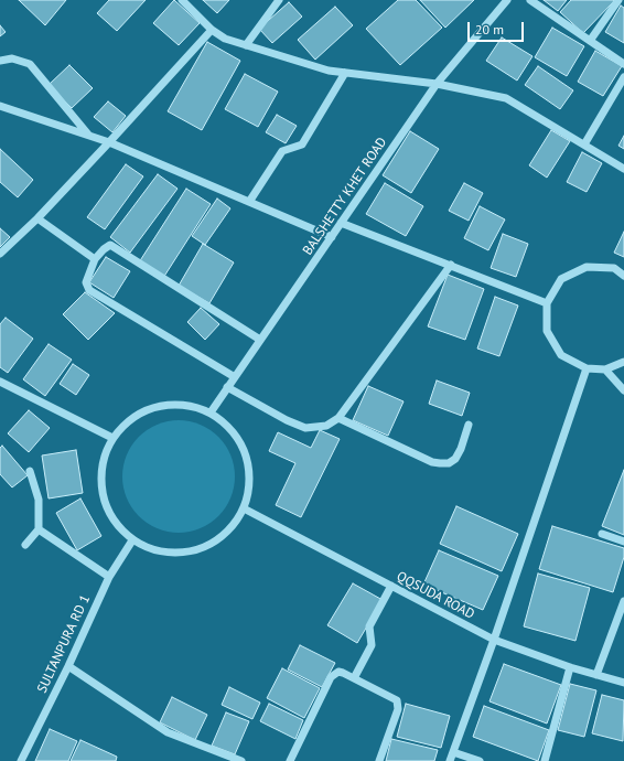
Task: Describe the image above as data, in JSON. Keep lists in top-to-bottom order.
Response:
{
  "streets": {
    "street": ["BALSHETTY KHET ROAD", "QQSUDA ROAD", "SULTANPURA RD 1"]
  },
  "crossings": [
    ["BALSHETTY KHET ROAD", "QQSUDA ROAD"],
    ["BALSHETTY KHET ROAD", "SULTANPURA RD 1"],
    ["QQSUDA ROAD", "SULTANPURA RD 1"]
  ],
  "scale_bar": "20 m"
}
